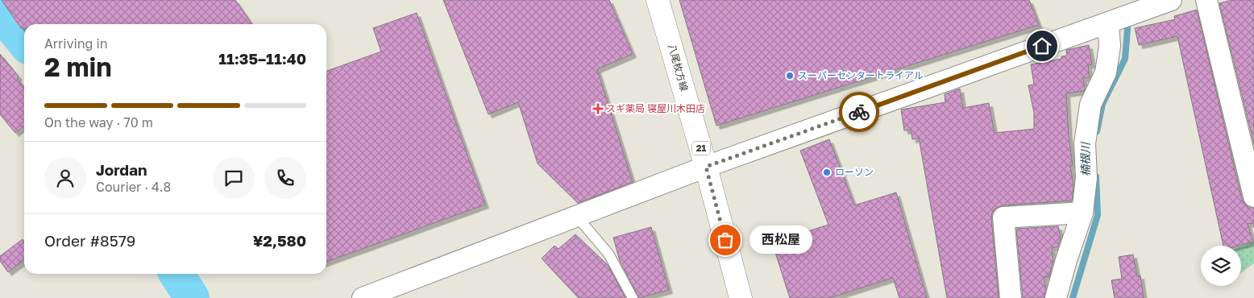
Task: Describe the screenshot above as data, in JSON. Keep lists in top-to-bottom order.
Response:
{
  "streets": {
    "main road": ["八尾枚方線", "21"]
  },
  "water": ["楠根川"],
  "places": {
    "other": ["スーパーセンタートライアル", "ローソン", "西松屋"],
    "health": ["スギ薬局 寝屋川木田店"]
  },
  "page": {
    "heading": ["2 min", "Arriving in", "11:35–11:40"],
    "panel": [
      "Jordan",
      "Courier · 4.8",
      "Order #8579",
      "¥2,580"
    ],
    "bar": "On the way · 70 m",
    "bubble": "西松屋"
  }
}
